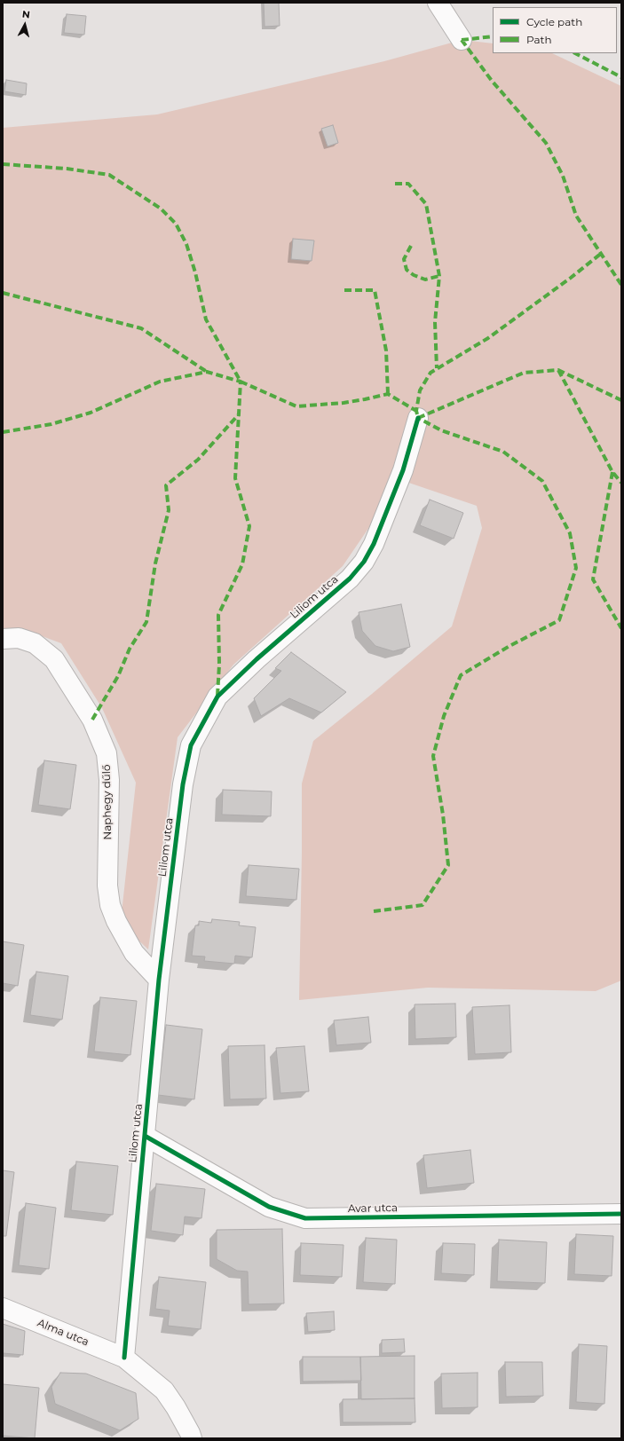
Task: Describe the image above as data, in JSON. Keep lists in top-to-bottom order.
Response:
{
  "streets": {
    "street": [
      "Liliom utca",
      "Naphegy dűlő",
      "Avar utca",
      "Alma utca"
    ]
  },
  "crossings": [
    ["Liliom utca", "Naphegy dűlő"],
    ["Liliom utca", "Avar utca"],
    ["Liliom utca", "Alma utca"]
  ],
  "legend": ["Cycle path", "Path"],
  "north": "top"
}
